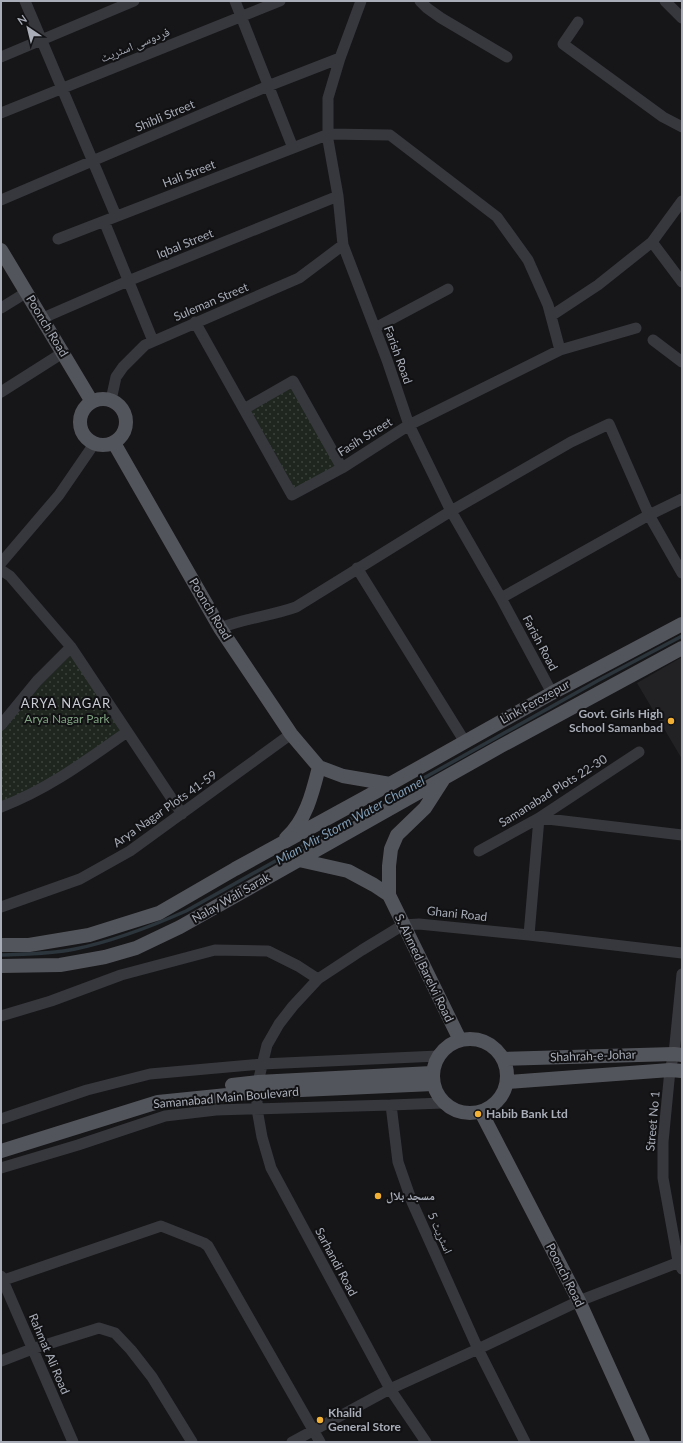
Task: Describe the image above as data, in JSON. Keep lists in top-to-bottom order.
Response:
{
  "streets": {
    "main road": [
      "Poonch Road",
      "Link Ferozepur",
      "Nalay Wali Sarak",
      "S. Ahmed Barelvi Road",
      "Shahrah-e-Johar",
      "Samanabad Main Boulevard"
    ],
    "street": [
      "فردوسی اسٹریٹ",
      "Shibli Street",
      "Hali Street",
      "Iqbal Street",
      "Suleman Street",
      "Farish Road",
      "Fasih Street",
      "Samanabad Plots 22-30",
      "Arya Nagar Plots 41-59",
      "Ghani Road",
      "Street No 1",
      "اسٹریٹ 5",
      "Sarhandi Road",
      "Rahmat Ali Road"
    ]
  },
  "crossings": [
    ["Shibli Street", "Farish Road"],
    ["Hali Street", "Farish Road"],
    ["Iqbal Street", "Poonch Road"],
    ["Iqbal Street", "Farish Road"],
    ["Suleman Street", "Poonch Road"],
    ["Suleman Street", "Farish Road"],
    ["Suleman Street", "Fasih Street"],
    ["Poonch Road", "Link Ferozepur"],
    ["Poonch Road", "Arya Nagar Plots 41-59"],
    ["Poonch Road", "Nalay Wali Sarak"],
    ["Poonch Road", "S. Ahmed Barelvi Road"],
    ["Poonch Road", "Shahrah-e-Johar"],
    ["Poonch Road", "Samanabad Main Boulevard"],
    ["Farish Road", "Fasih Street"],
    ["Farish Road", "Link Ferozepur"],
    ["Link Ferozepur", "Nalay Wali Sarak"],
    ["Link Ferozepur", "S. Ahmed Barelvi Road"],
    ["Nalay Wali Sarak", "S. Ahmed Barelvi Road"],
    ["Ghani Road", "S. Ahmed Barelvi Road"],
    ["Ghani Road", "Samanabad Main Boulevard"],
    ["Ghani Road", "Sarhandi Road"],
    ["S. Ahmed Barelvi Road", "Shahrah-e-Johar"],
    ["S. Ahmed Barelvi Road", "Samanabad Main Boulevard"],
    ["Shahrah-e-Johar", "Samanabad Main Boulevard"],
    ["Shahrah-e-Johar", "Street No 1"],
    ["Samanabad Main Boulevard", "Sarhandi Road"]
  ],
  "districts": ["ARYA NAGAR"],
  "water": ["Mian Mir Storm Water Channel"],
  "parks": ["Arya Nagar Park"],
  "places": [
    "Govt. Girls High School Samanbad",
    "Habib Bank Ltd",
    "مسجد بلال",
    "Khalid General Store"
  ],
  "north": "top left"
}
